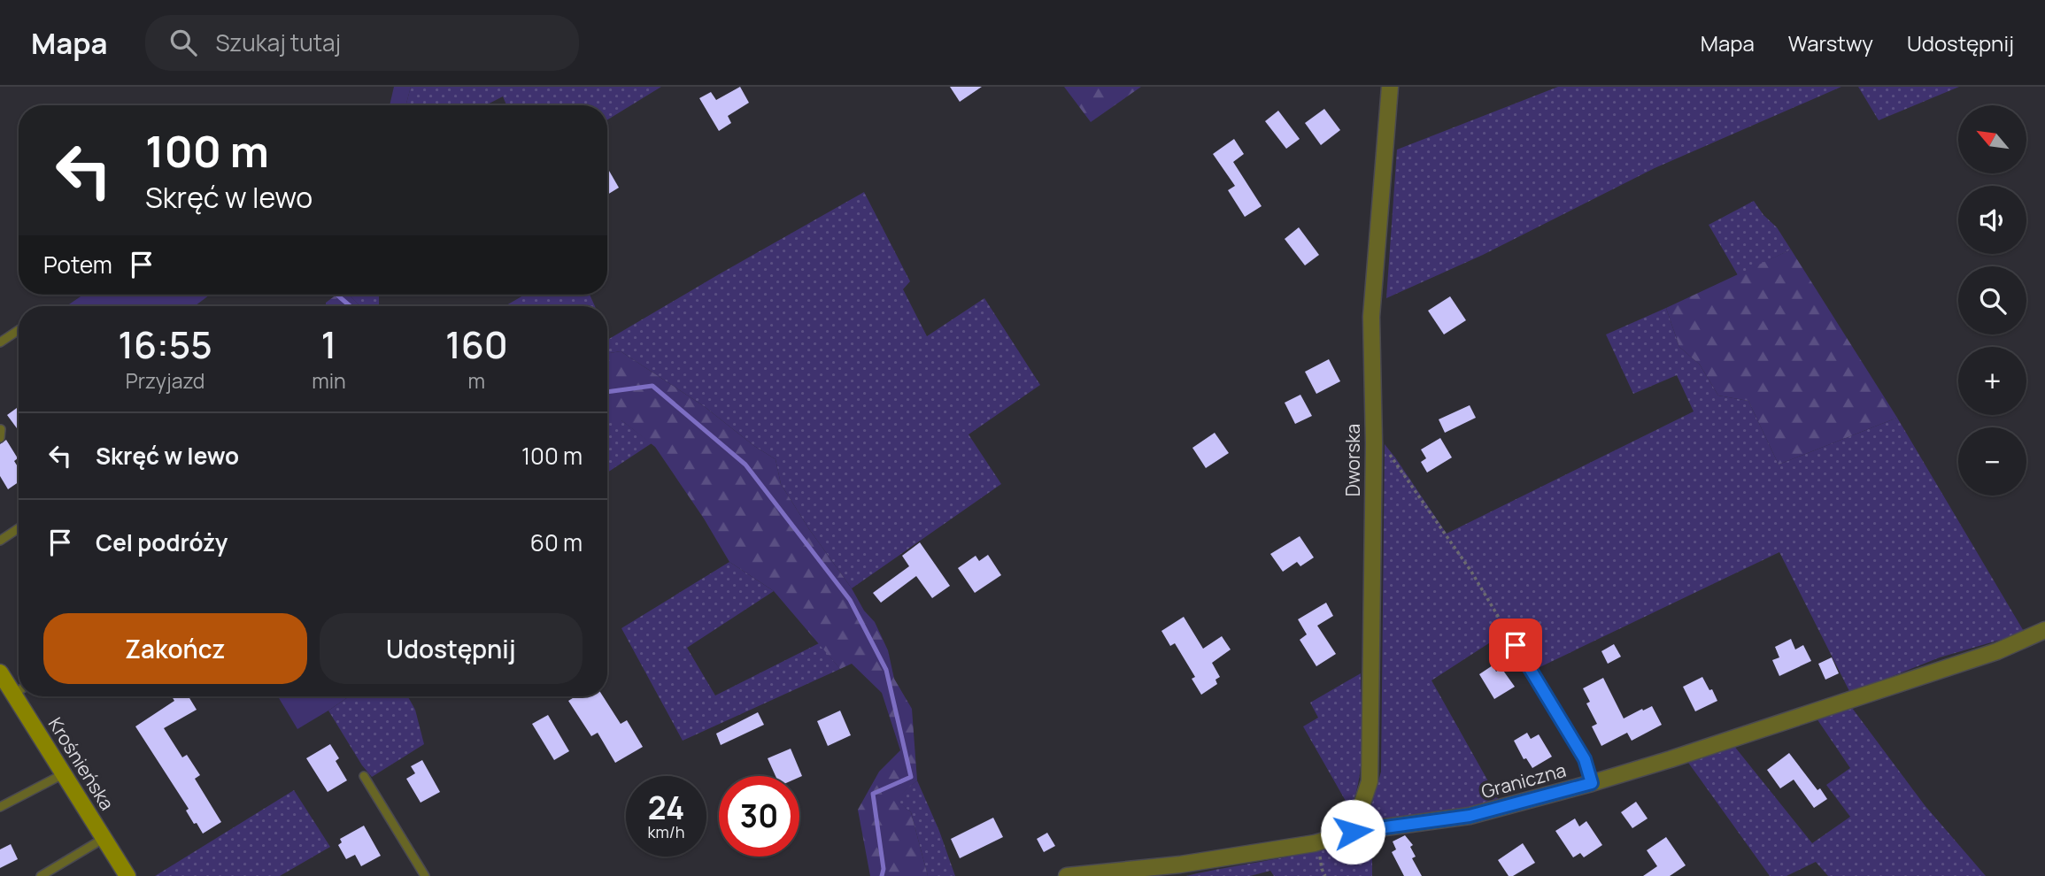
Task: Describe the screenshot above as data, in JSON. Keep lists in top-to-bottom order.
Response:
{
  "streets": {
    "main road": ["Krośnieńska"],
    "street": ["Dworska", "Graniczna"]
  },
  "crossings": [
    ["Dworska", "Graniczna"]
  ],
  "north": "top left",
  "page": {
    "header": "Mapa",
    "search": "Szukaj tutaj",
    "nav": ["Mapa", "Warstwy", "Udostępnij"],
    "map_buttons": ["+", "−"],
    "turn": ["100 m", "Skręć w lewo"],
    "then": "Potem",
    "eta": [
      "16:55",
      "Przyjazd",
      "1",
      "min",
      "160",
      "m"
    ],
    "list": [
      {
        "name": "Skręć w lewo",
        "value": "100 m"
      },
      {
        "name": "Cel podróży",
        "value": "60 m"
      }
    ],
    "buttons": ["Zakończ", "Udostępnij"],
    "speed": "24 km/h",
    "limit": "30"
  }
}
